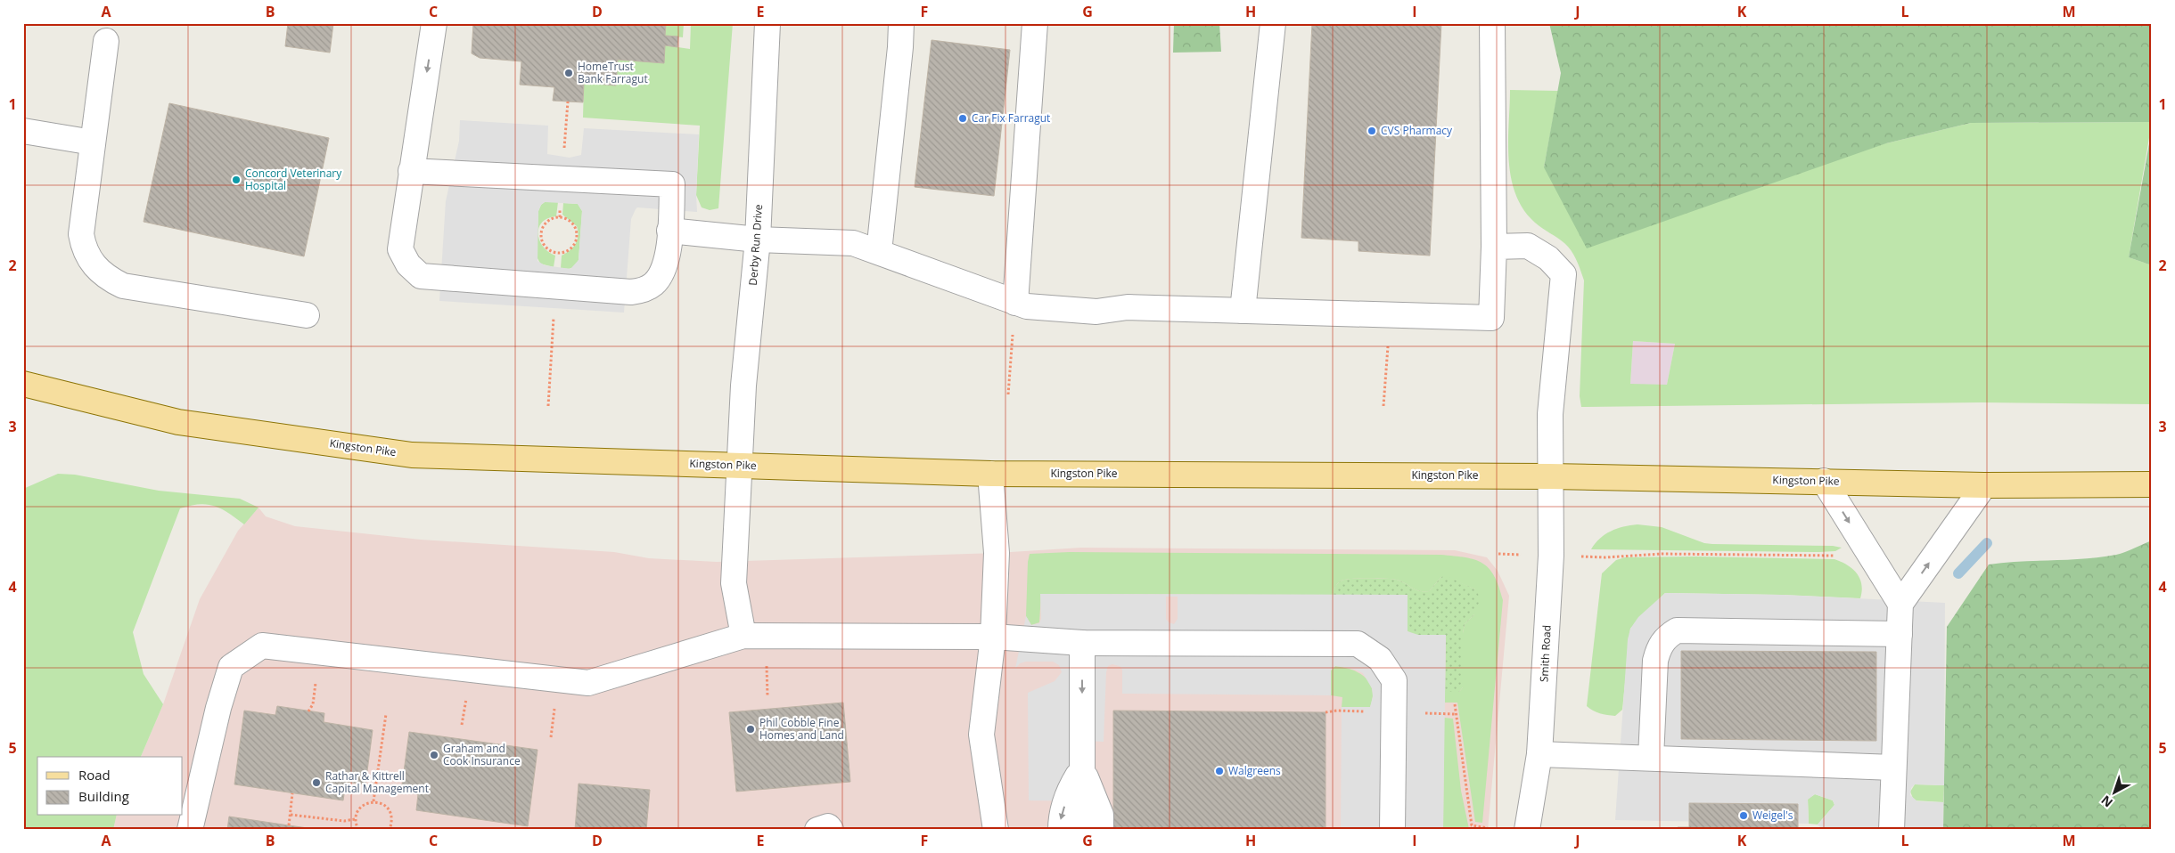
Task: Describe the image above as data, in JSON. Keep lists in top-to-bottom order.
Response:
{
  "streets": {
    "main road": ["Kingston Pike"],
    "street": ["Derby Run Drive", "Smith Road"]
  },
  "crossings": [
    ["Derby Run Drive", "Kingston Pike"],
    ["Kingston Pike", "Smith Road"]
  ],
  "places": [
    "HomeTrust Bank Farragut",
    "Car Fix Farragut",
    "CVS Pharmacy",
    "Concord Veterinary Hospital",
    "Phil Cobble Fine Homes and Land",
    "Graham and Cook Insurance",
    "Walgreens",
    "Rathar & Kittrell Capital Management",
    "Weigel's"
  ],
  "legend": ["Road", "Building"],
  "north": "bottom left",
  "grid": {
    "columns": [
      "A",
      "B",
      "C",
      "D",
      "E",
      "F",
      "G",
      "H",
      "I",
      "J",
      "K",
      "L",
      "M"
    ],
    "rows": [
      "1",
      "2",
      "3",
      "4",
      "5"
    ]
  }
}
